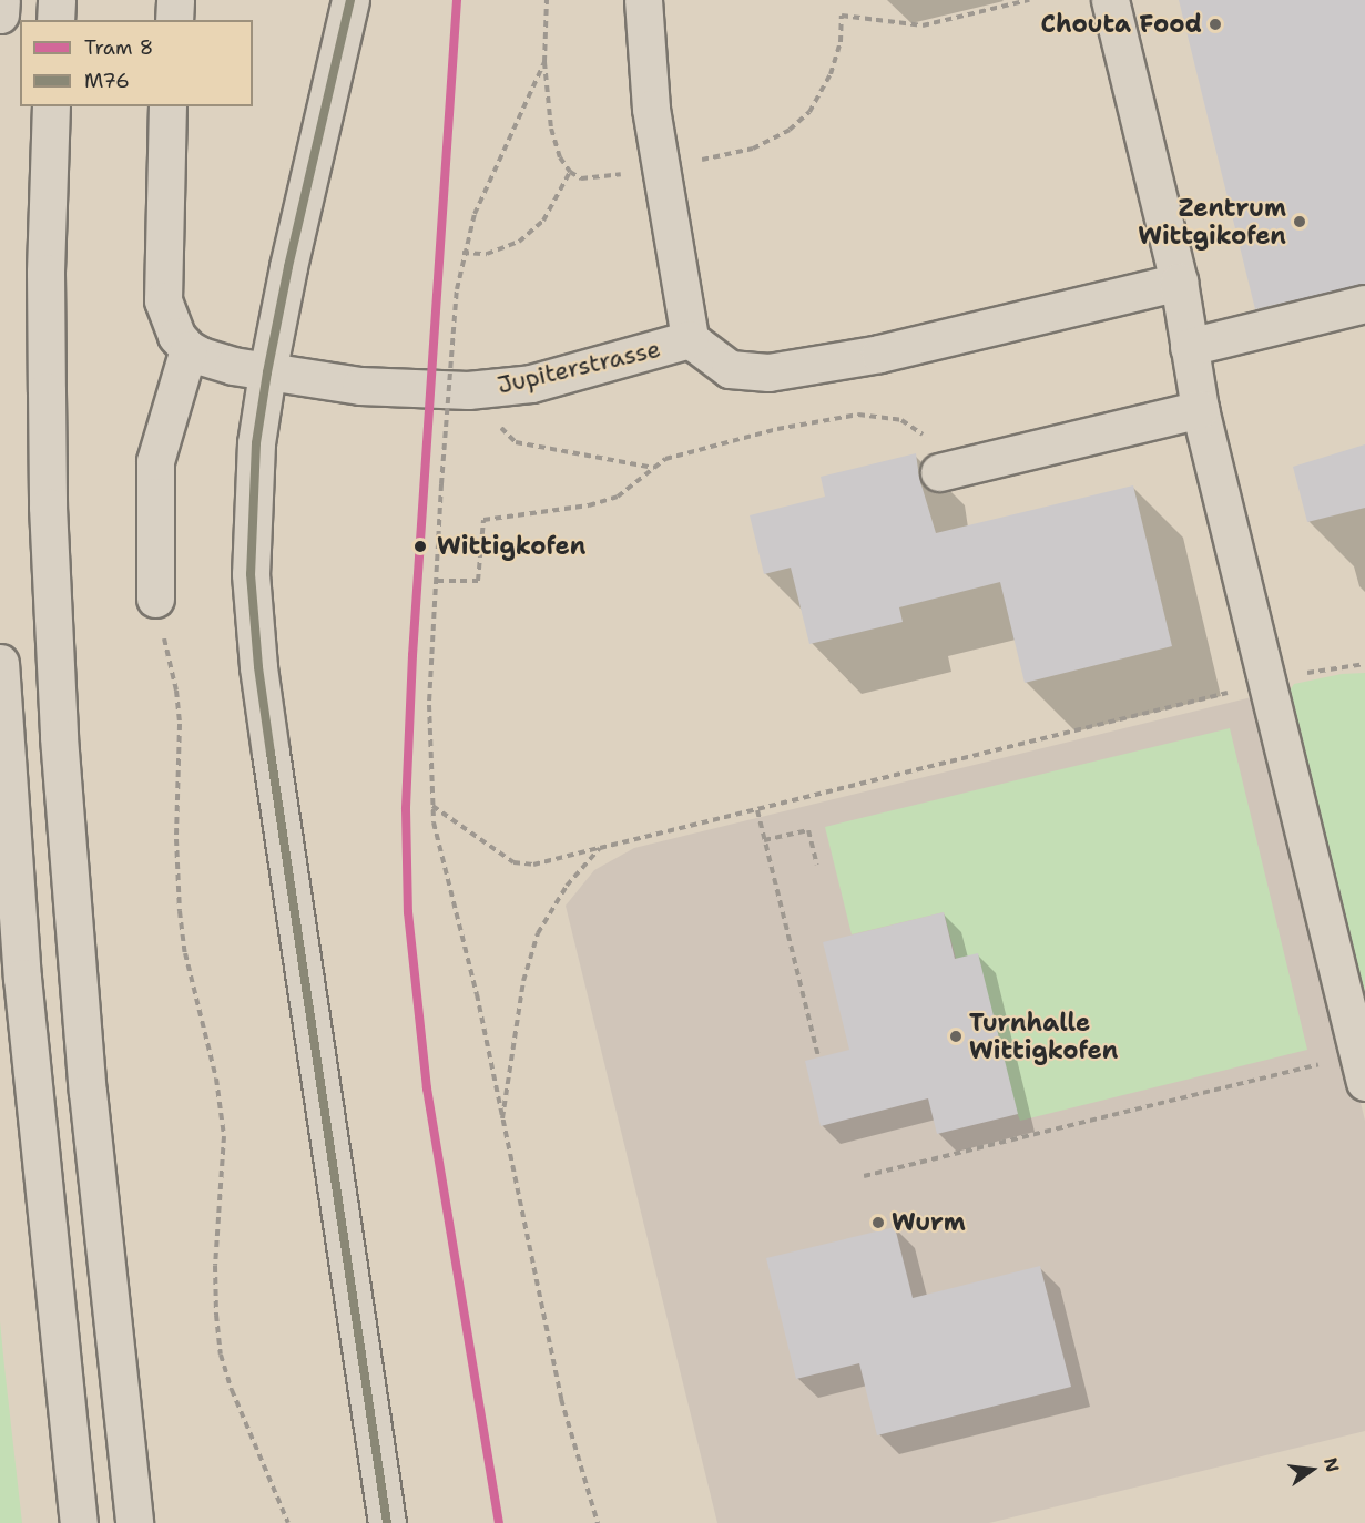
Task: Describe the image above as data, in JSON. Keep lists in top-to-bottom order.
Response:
{
  "streets": {
    "main road": ["Jupiterstrasse"]
  },
  "places": [
    "Chouta Food",
    "Zentrum Wittgikofen",
    "Wittigkofen",
    "Turnhalle Wittigkofen",
    "Wurm"
  ],
  "lines": ["tram line 8", "transit line M76"],
  "legend": ["Tram 8", "M76"],
  "north": "right"
}
